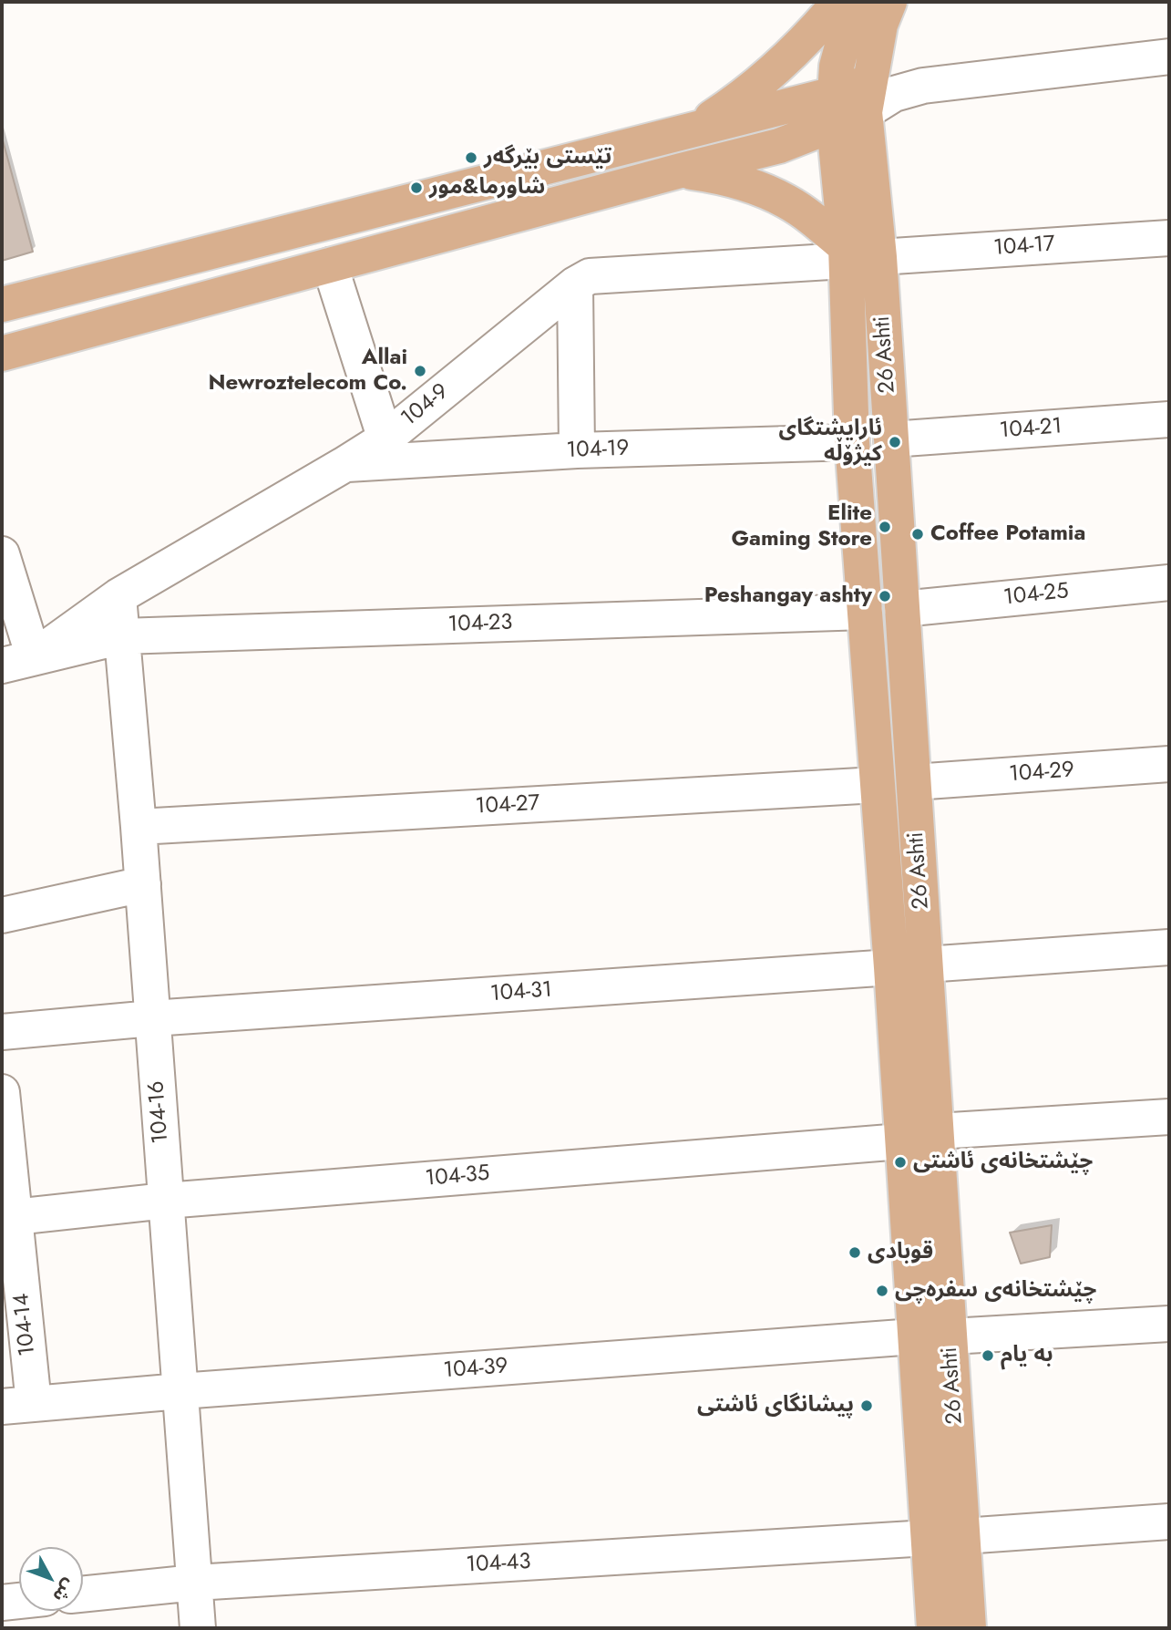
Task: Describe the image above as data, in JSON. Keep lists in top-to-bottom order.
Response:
{
  "streets": {
    "main road": ["26 Ashti"],
    "street": [
      "104-17",
      "104-9",
      "104-21",
      "104-19",
      "104-25",
      "104-23",
      "104-29",
      "104-27",
      "104-31",
      "104-16",
      "104-35",
      "104-14",
      "104-39",
      "104-43"
    ]
  },
  "crossings": [
    ["104-17", "26 Ashti"],
    ["26 Ashti", "104-9"],
    ["26 Ashti", "104-21"],
    ["26 Ashti", "104-19"],
    ["26 Ashti", "104-25"],
    ["26 Ashti", "104-23"],
    ["26 Ashti", "104-29"],
    ["26 Ashti", "104-27"],
    ["26 Ashti", "104-31"],
    ["26 Ashti", "104-35"],
    ["26 Ashti", "104-39"],
    ["26 Ashti", "104-43"],
    ["104-9", "104-19"],
    ["104-19", "104-16"],
    ["104-23", "104-16"],
    ["104-27", "104-16"],
    ["104-31", "104-16"],
    ["104-16", "104-35"],
    ["104-16", "104-39"],
    ["104-16", "104-43"],
    ["104-35", "104-14"],
    ["104-14", "104-39"]
  ],
  "places": [
    "تێستی بێرگەر",
    "شاورما&مور",
    "Allai Newroztelecom Co.",
    "ئارایشتگای کیژۆڵە",
    "Elite Gaming Store",
    "Coffee Potamia",
    "Peshangay ashty",
    "چێشتخانەی ئاشتی",
    "قوبادی",
    "چێشتخانەی سفرەچی",
    "به يام",
    "پیشانگای ئاشتی"
  ],
  "north": "bottom right"
}
